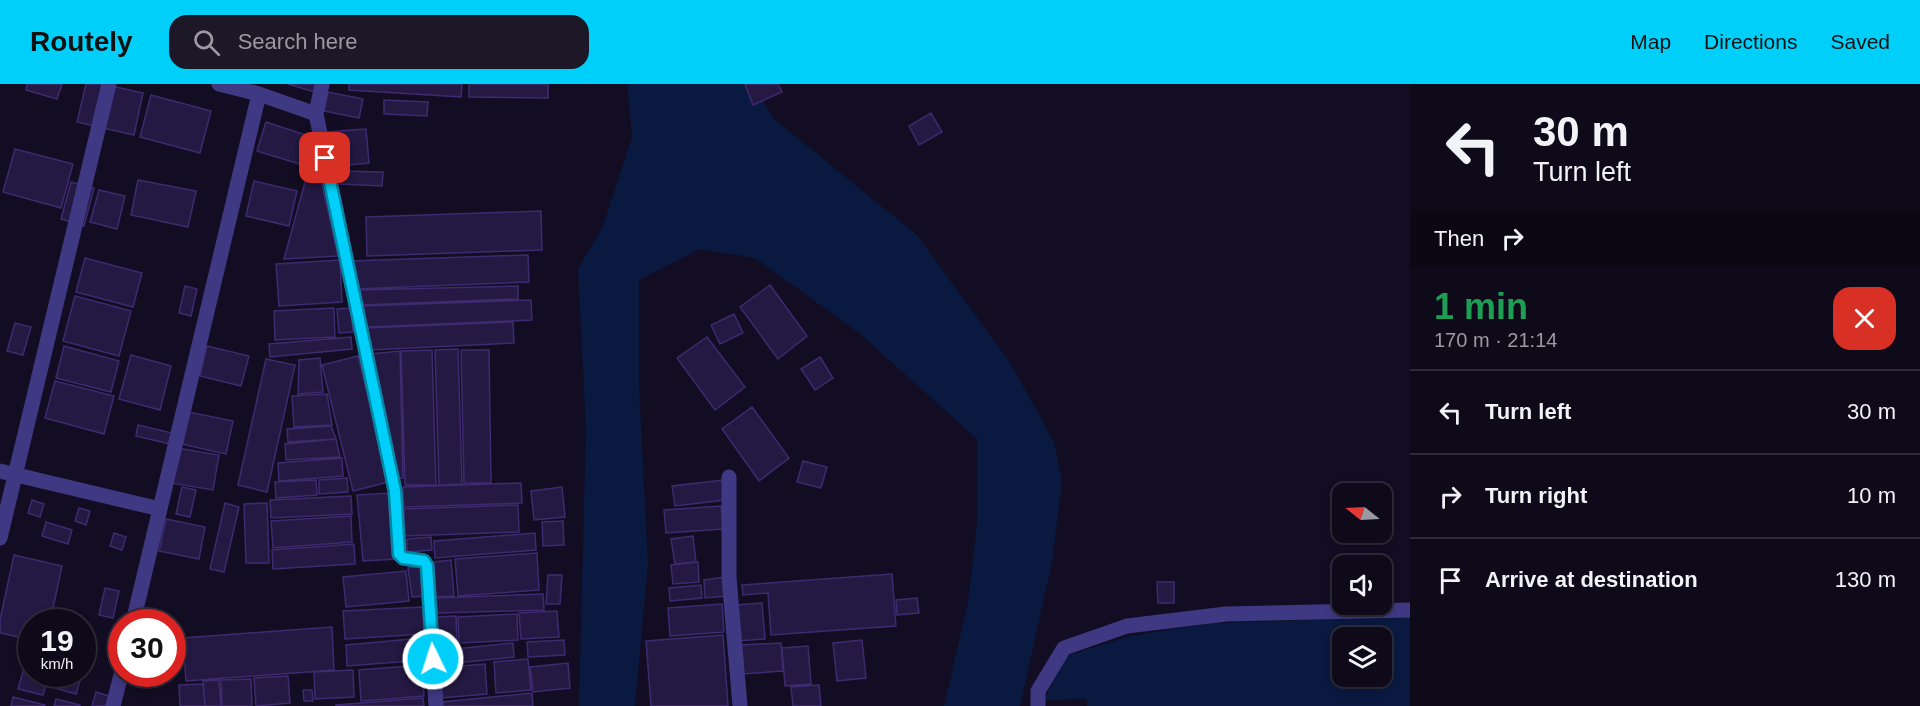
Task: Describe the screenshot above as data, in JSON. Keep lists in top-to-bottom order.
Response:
{
  "north": "left",
  "page": {
    "header": "Routely",
    "search": "Search here",
    "nav": ["Map", "Directions", "Saved"],
    "turn": ["30 m", "Turn left"],
    "then": "Then",
    "heading": ["1 min", "170 m · 21:14"],
    "list": [
      {
        "name": "Turn left",
        "value": "30 m"
      },
      {
        "name": "Turn right",
        "value": "10 m"
      },
      {
        "name": "Arrive at destination",
        "value": "130 m"
      }
    ],
    "speed": "19 km/h",
    "limit": "30"
  }
}
